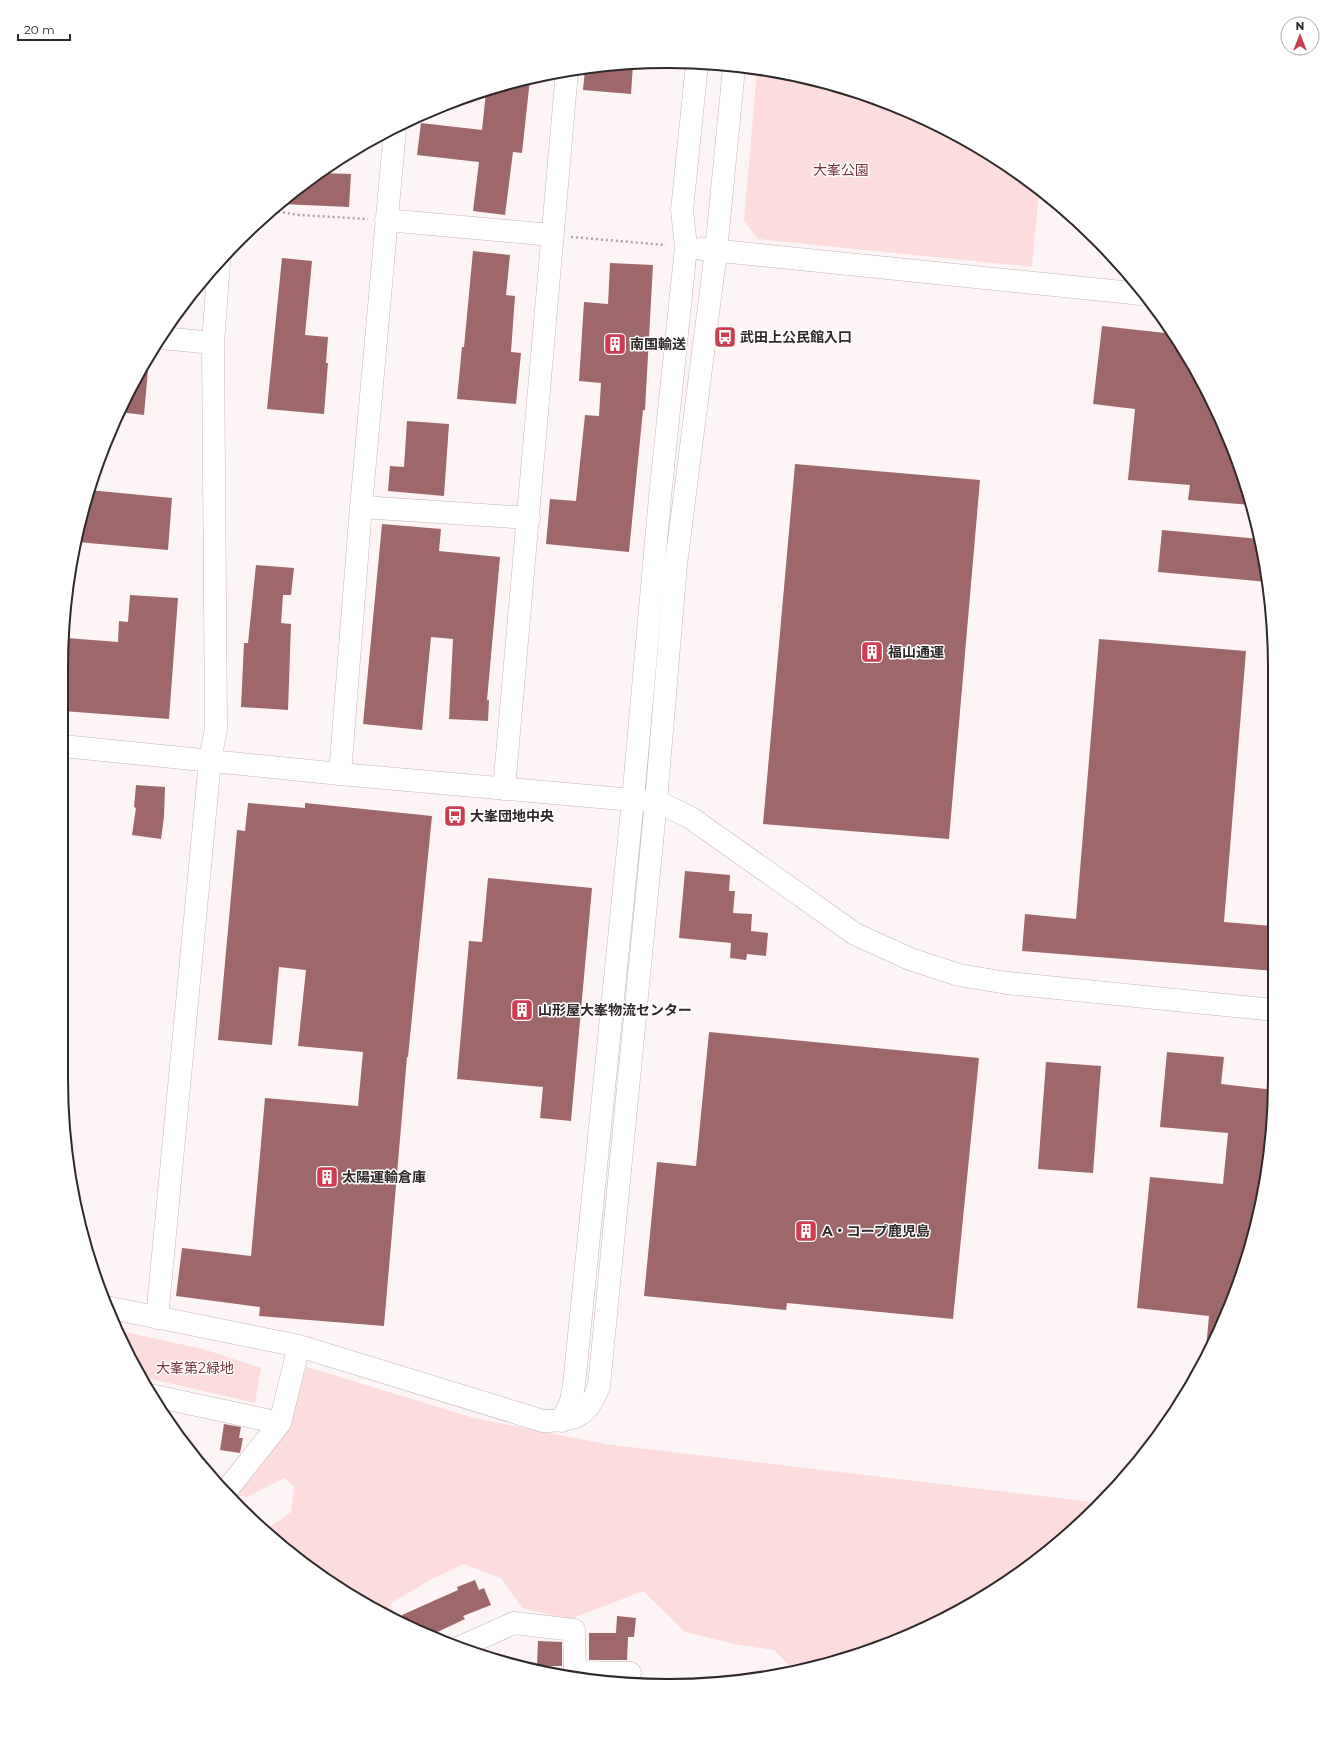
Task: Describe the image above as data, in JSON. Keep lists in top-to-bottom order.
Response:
{
  "parks": ["大峯公園", "大峯第2緑地"],
  "places": {
    "bus stop": ["武田上公民館入口", "大峯団地中央"],
    "building": [
      "南国輸送",
      "福山通運",
      "山形屋大峯物流センター",
      "太陽運輸倉庫",
      "A・コープ鹿児島"
    ]
  },
  "scale_bar": "20 m",
  "north": "top"
}
